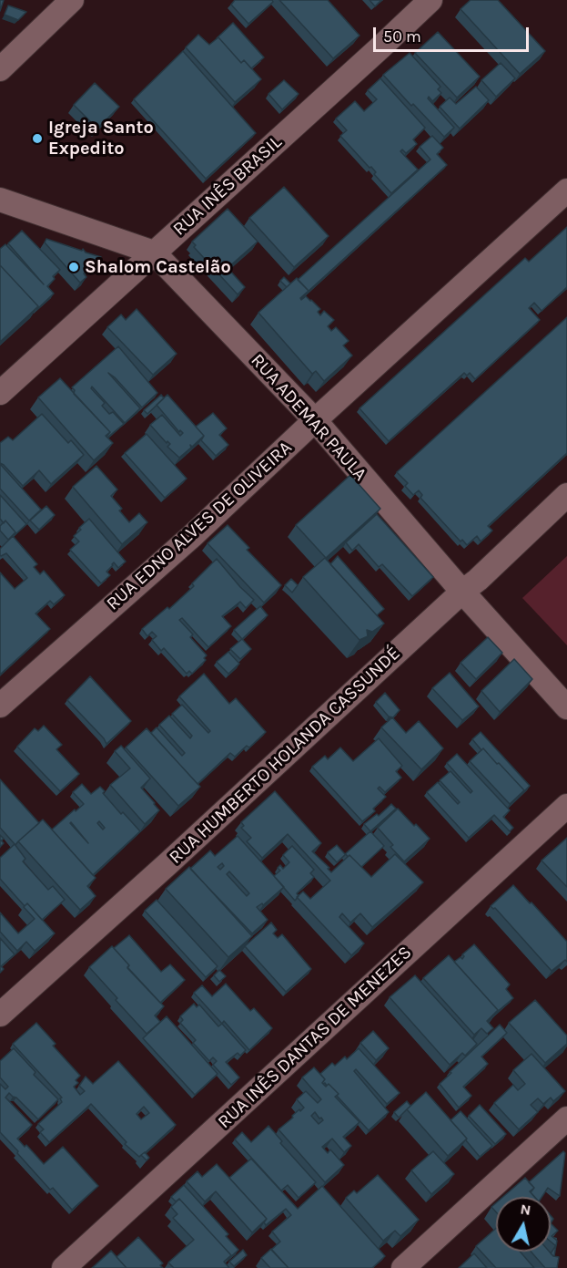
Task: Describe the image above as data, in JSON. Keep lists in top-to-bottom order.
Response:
{
  "streets": {
    "street": [
      "RUA INÊS BRASIL",
      "RUA ADEMAR PAULA",
      "RUA EDNO ALVES DE OLIVEIRA",
      "RUA HUMBERTO HOLANDA CASSUNDÉ",
      "RUA INÊS DANTAS DE MENEZES"
    ]
  },
  "crossings": [
    ["RUA INÊS BRASIL", "RUA ADEMAR PAULA"],
    ["RUA ADEMAR PAULA", "RUA EDNO ALVES DE OLIVEIRA"],
    ["RUA ADEMAR PAULA", "RUA HUMBERTO HOLANDA CASSUNDÉ"]
  ],
  "places": ["Igreja Santo Expedito", "Shalom Castelão"],
  "scale_bar": "50 m",
  "north": "top"
}
